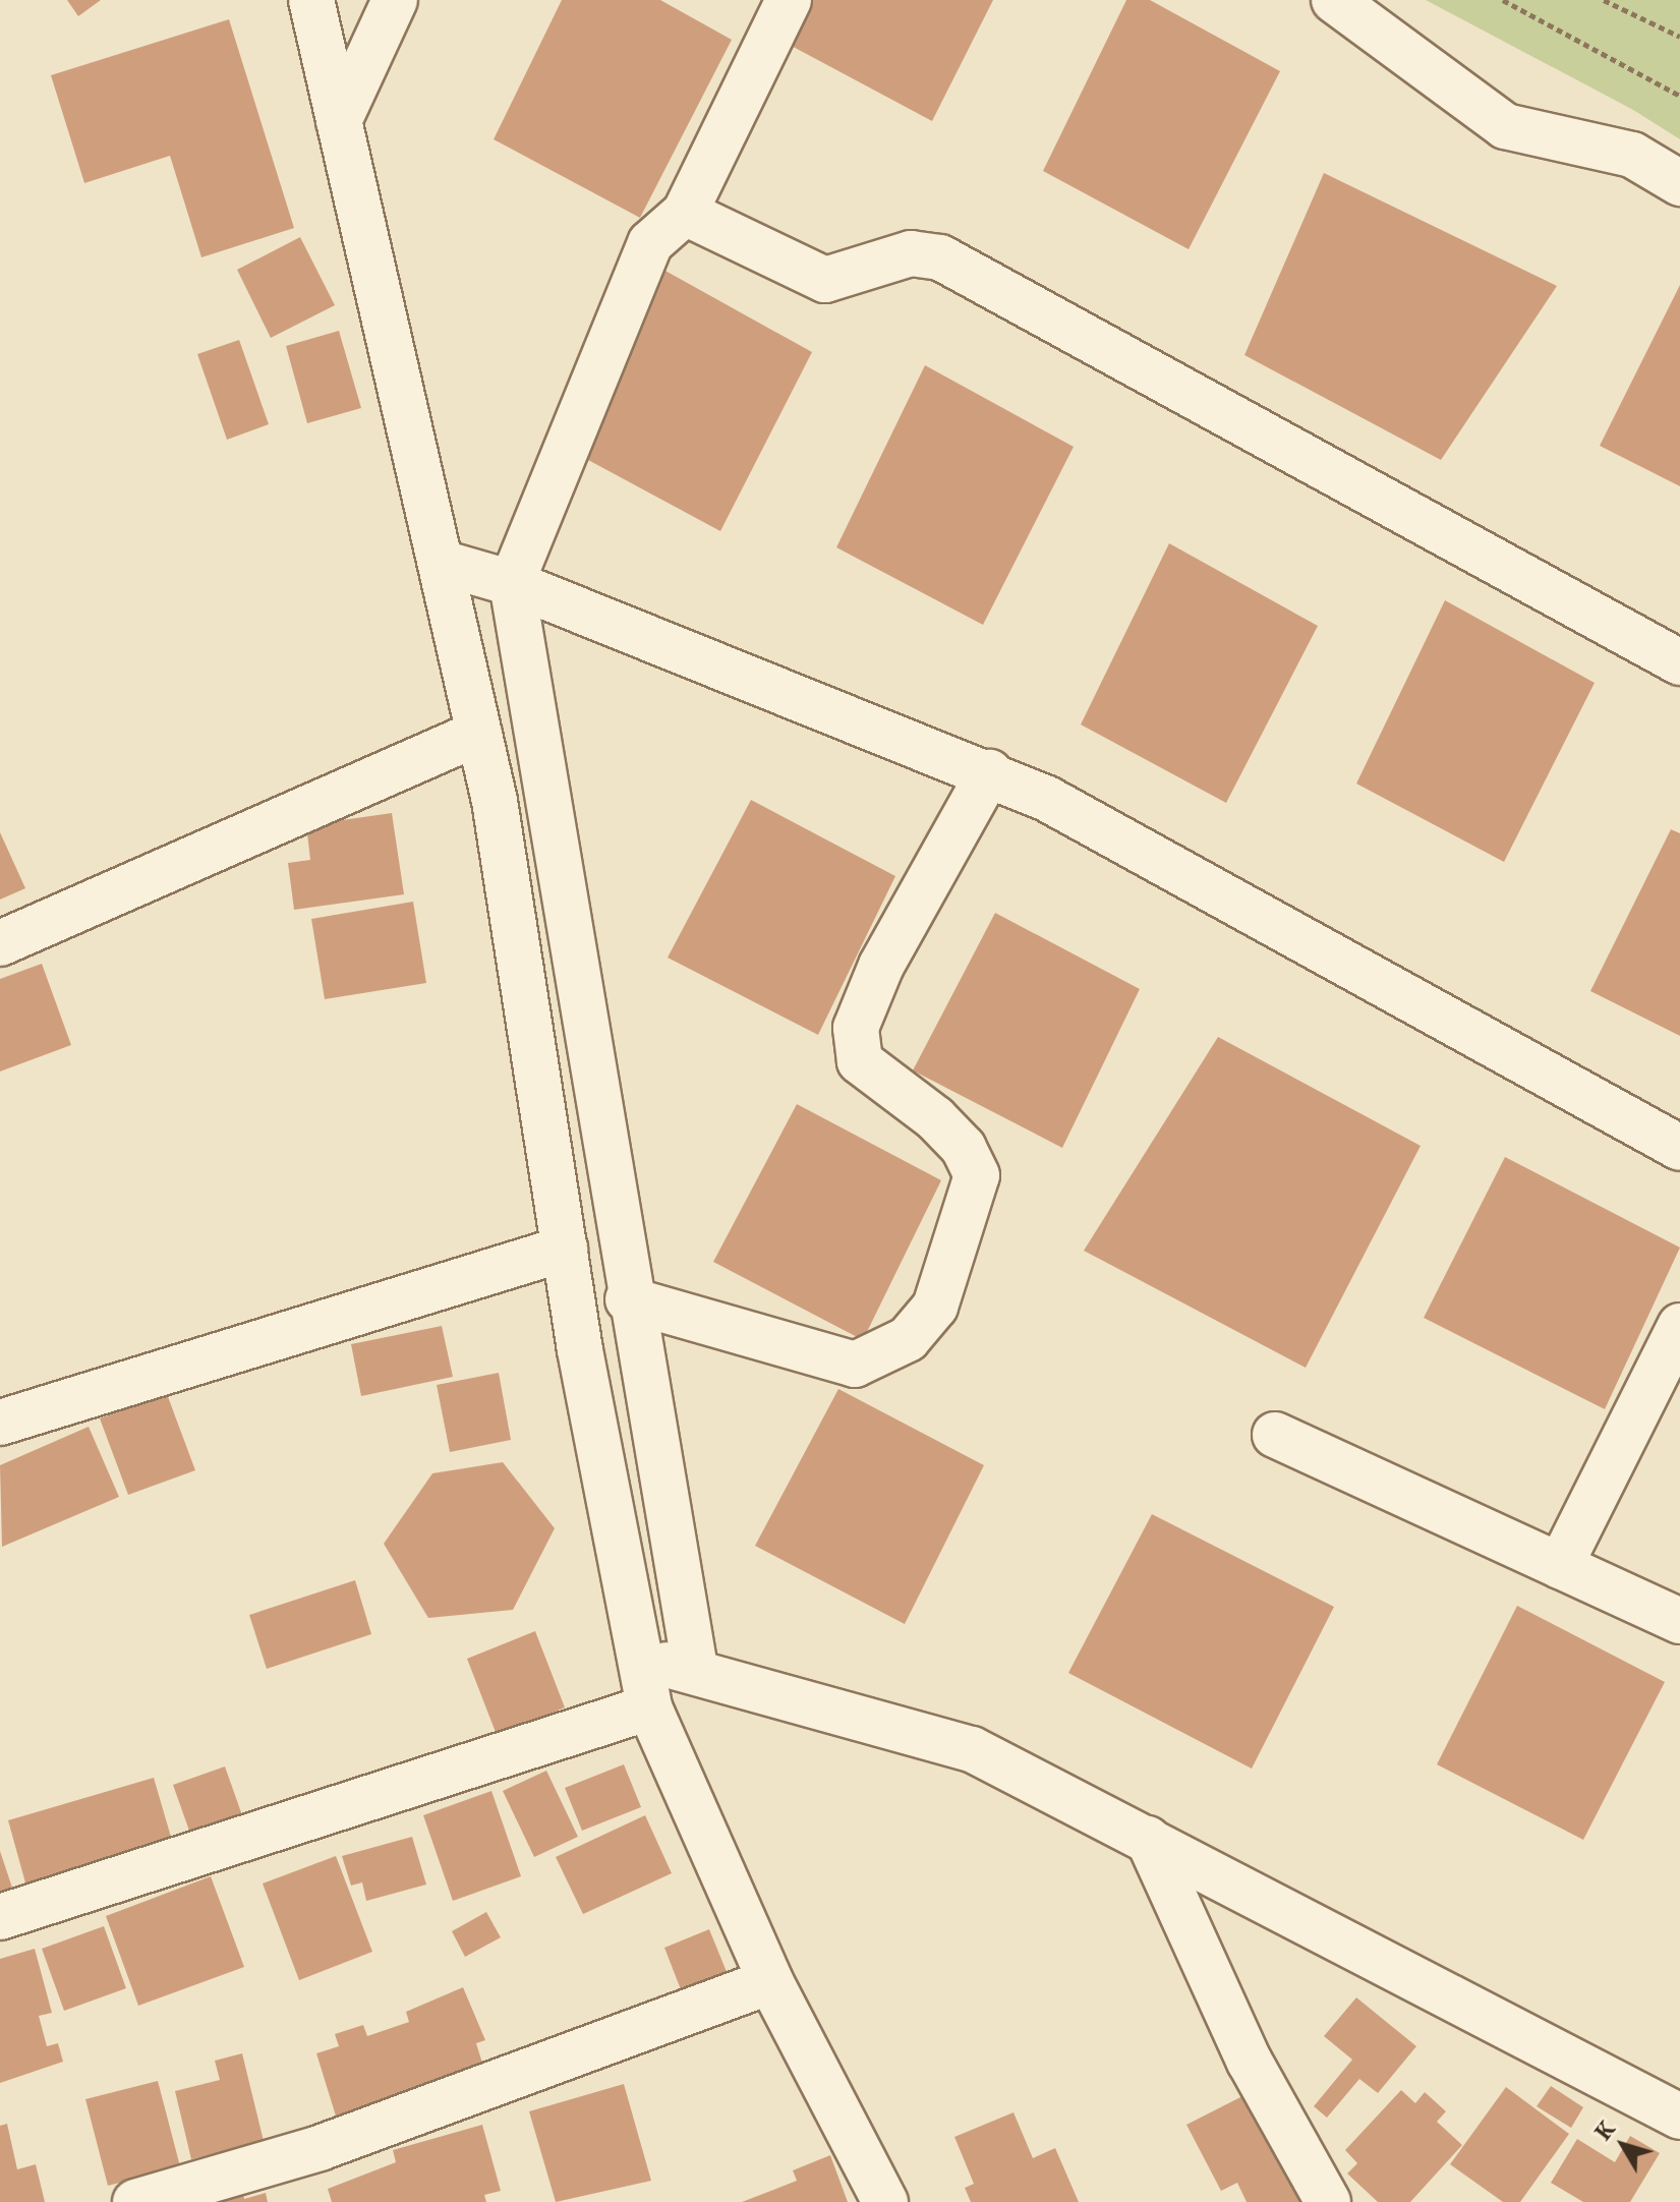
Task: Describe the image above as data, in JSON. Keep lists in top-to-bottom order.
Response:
{
  "north": "top left"
}
